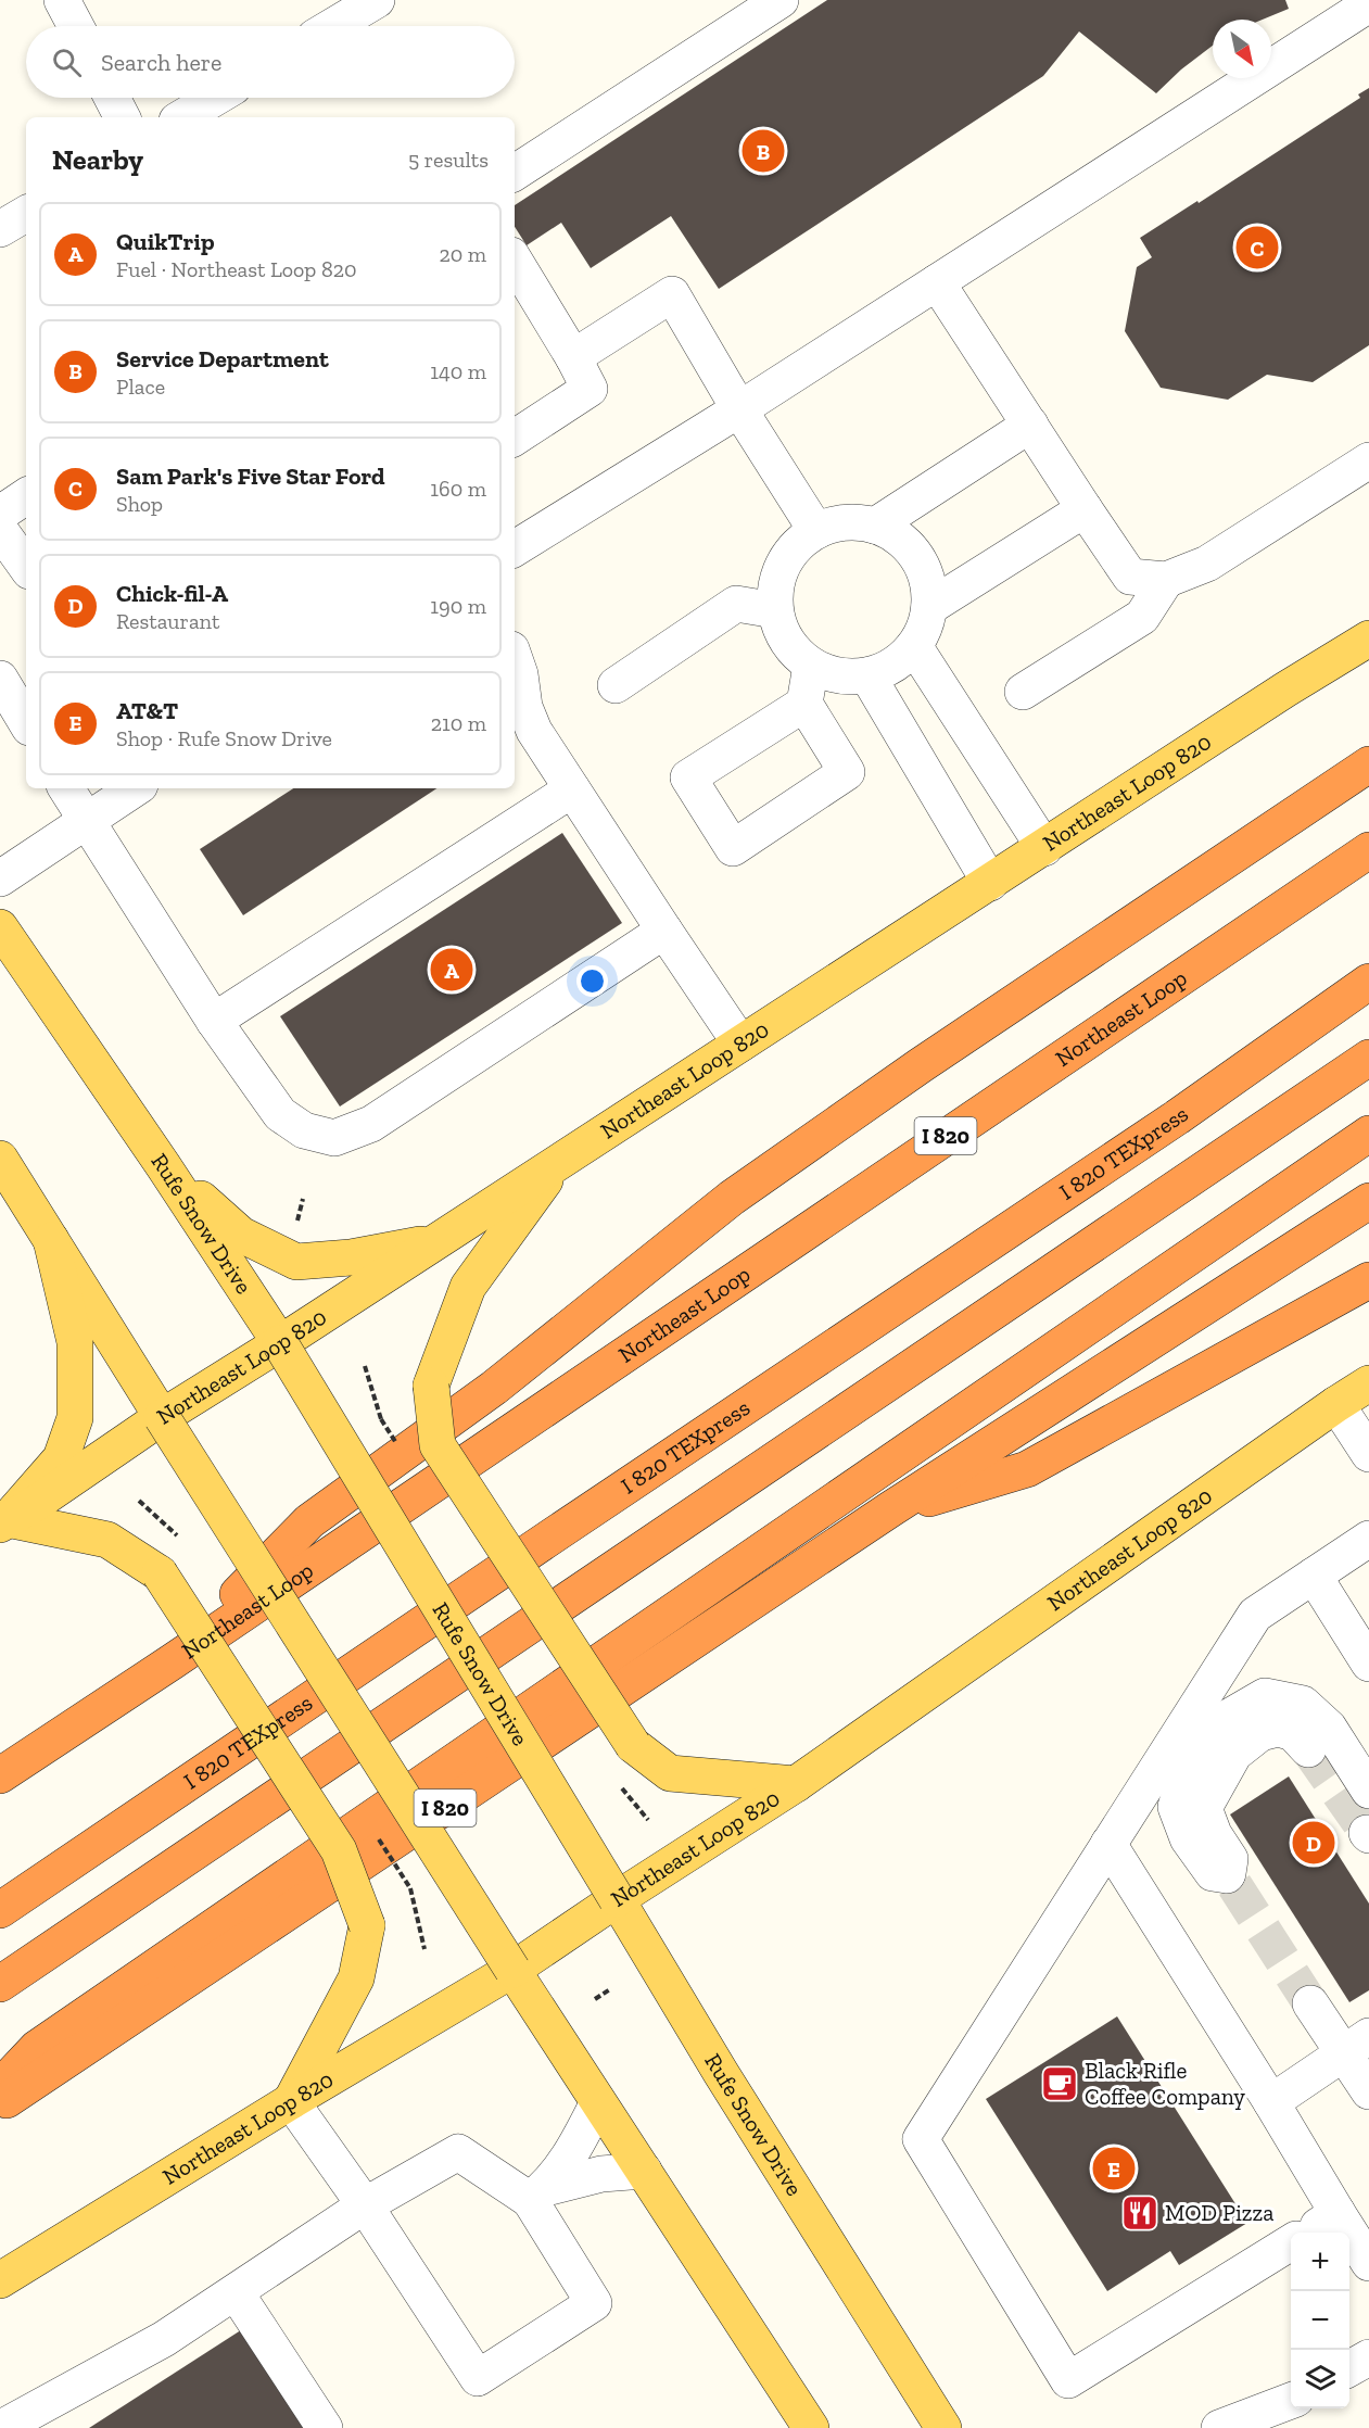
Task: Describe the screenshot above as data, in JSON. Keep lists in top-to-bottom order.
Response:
{
  "streets": {
    "highway": ["Northeast Loop", "I 820", "I 820 TEXpress"],
    "main road": ["Northeast Loop 820", "Rufe Snow Drive"]
  },
  "crossings": [
    ["Northeast Loop 820", "Rufe Snow Drive"]
  ],
  "places": {
    "cafe": ["Black Rifle Coffee Company"],
    "restaurant": ["MOD Pizza"]
  },
  "north": "bottom right",
  "page": {
    "search": "Search here",
    "heading": ["Nearby", "5 results"],
    "pins": [
      "B",
      "C",
      "A",
      "D",
      "E"
    ],
    "list": [
      {
        "mark": "A",
        "name": "QuikTrip",
        "note": "Fuel · Northeast Loop 820",
        "value": "20 m"
      },
      {
        "mark": "B",
        "name": "Service Department",
        "note": "Place",
        "value": "140 m"
      },
      {
        "mark": "C",
        "name": "Sam Park's Five Star Ford",
        "note": "Shop",
        "value": "160 m"
      },
      {
        "mark": "D",
        "name": "Chick-fil-A",
        "note": "Restaurant",
        "value": "190 m"
      },
      {
        "mark": "E",
        "name": "AT&T",
        "note": "Shop · Rufe Snow Drive",
        "value": "210 m"
      }
    ],
    "map_buttons": ["+", "−"]
  }
}
